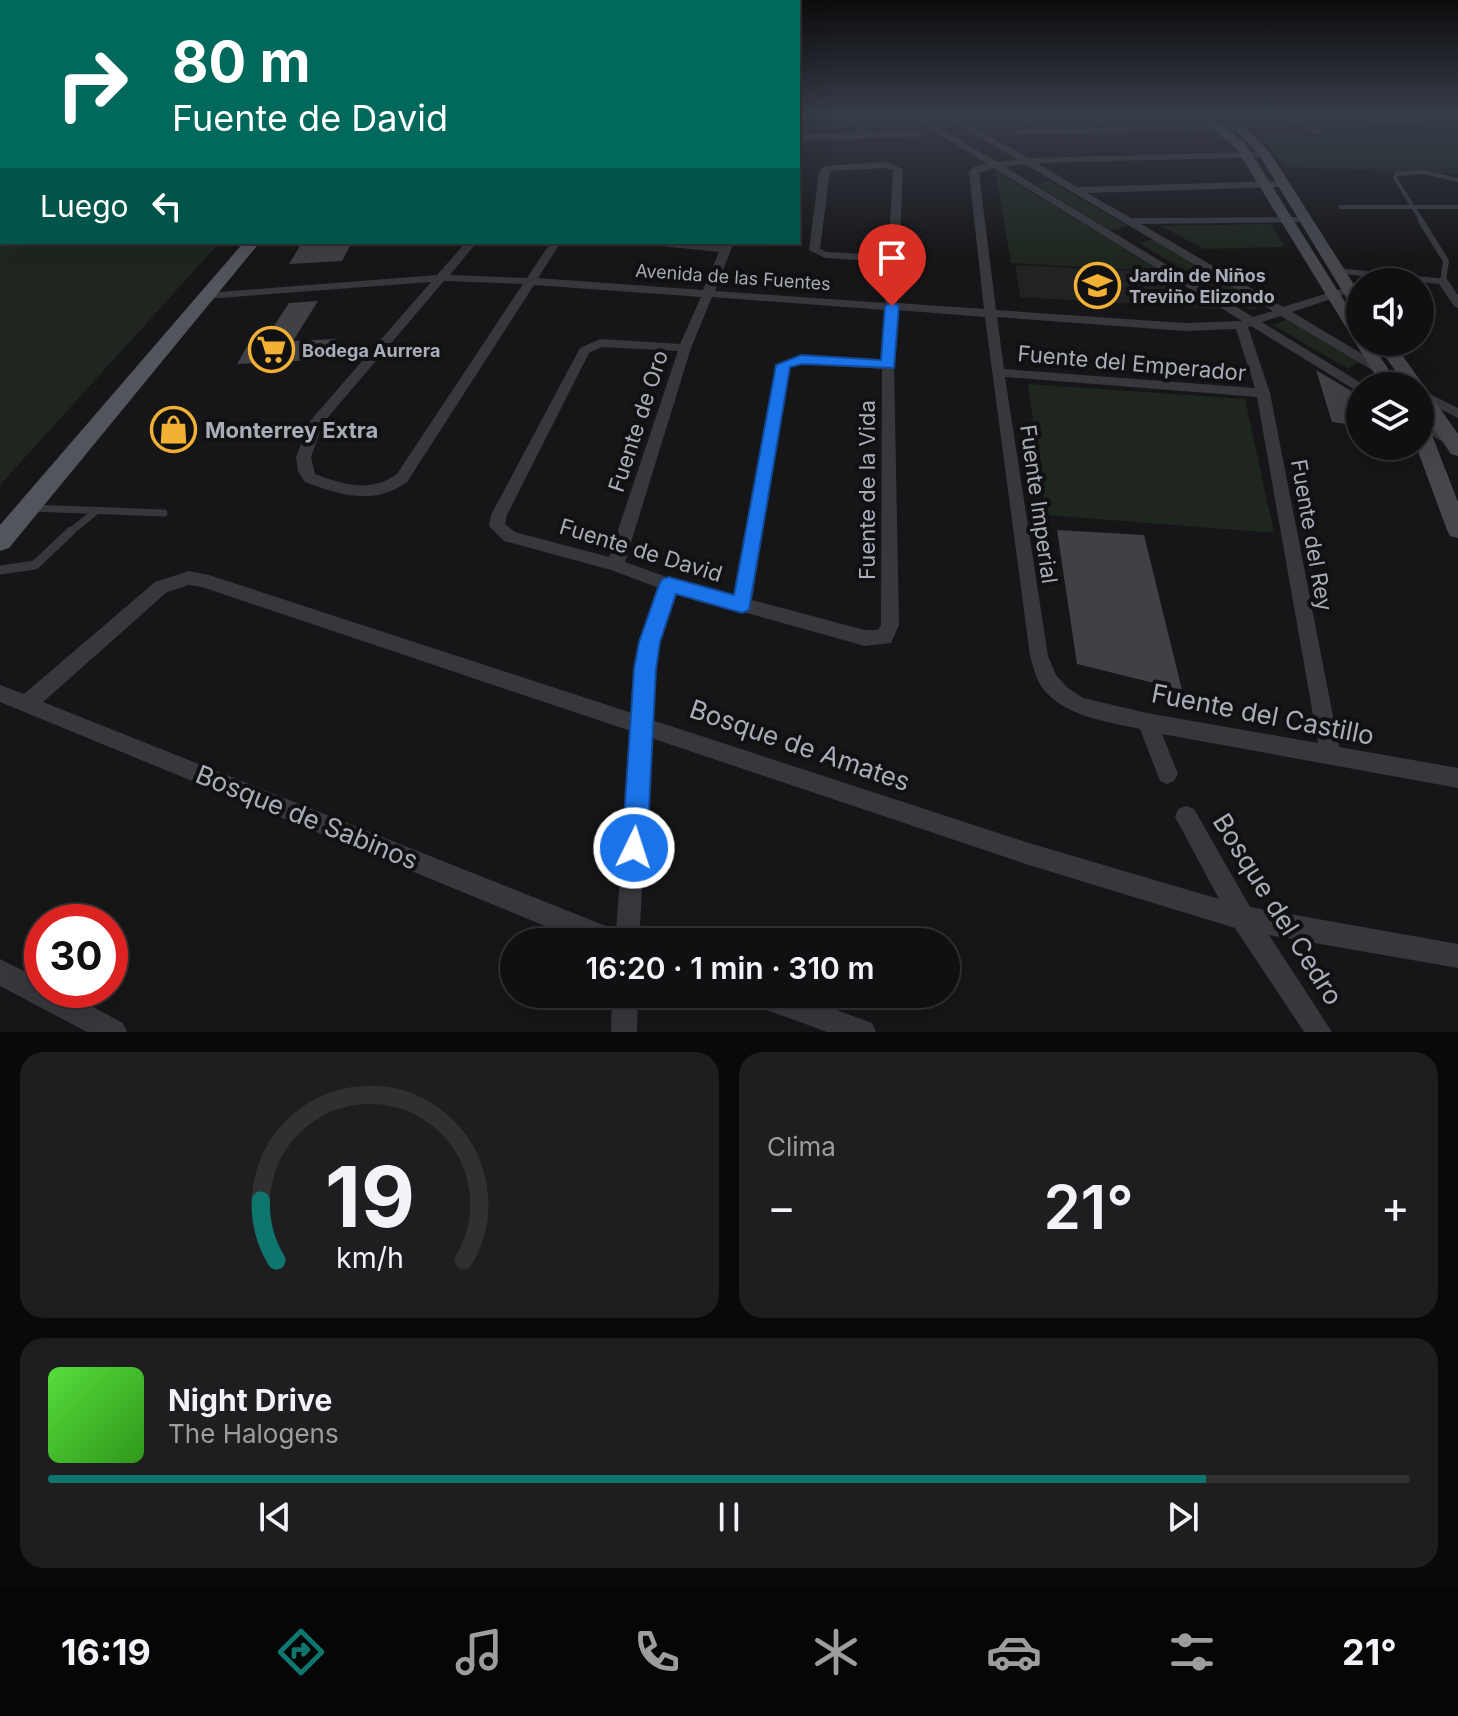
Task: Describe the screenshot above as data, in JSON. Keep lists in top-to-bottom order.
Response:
{
  "streets": {
    "street": [
      "Avenida de las Fuentes",
      "Fuente del Emperador",
      "Fuente de Oro",
      "Fuente de la Vida",
      "Fuente Imperial",
      "Fuente del Rey",
      "Fuente de David",
      "Fuente del Castillo",
      "Bosque de Amates",
      "Bosque de Sabinos",
      "Bosque del Cedro"
    ]
  },
  "crossings": [
    ["Avenida de las Fuentes", "Fuente de Oro"],
    ["Avenida de las Fuentes", "Fuente de la Vida"],
    ["Avenida de las Fuentes", "Fuente Imperial"],
    ["Avenida de las Fuentes", "Fuente del Rey"],
    ["Fuente del Emperador", "Fuente Imperial"],
    ["Fuente del Emperador", "Fuente del Rey"],
    ["Fuente de Oro", "Fuente de David"],
    ["Fuente de la Vida", "Fuente de David"],
    ["Fuente Imperial", "Fuente del Castillo"],
    ["Fuente del Rey", "Fuente del Castillo"],
    ["Bosque de Amates", "Bosque de Sabinos"],
    ["Bosque de Amates", "Bosque del Cedro"]
  ],
  "places": {
    "school or university": ["Jardin de Niños Treviño Elizondo"],
    "supermarket": ["Bodega Aurrera"],
    "shop": ["Monterrey Extra"]
  },
  "page": {
    "turn": ["80 m", "Fuente de David"],
    "then": "Luego",
    "limit": "30",
    "trip": "16:20 · 1 min · 310 m",
    "tile": "Clima",
    "heat": ["−", "21°", "+"],
    "song": ["Night Drive", "The Halogens"],
    "tabs": ["16:19", "21°"],
    "gauge": ["19", "km/h"]
  }
}
